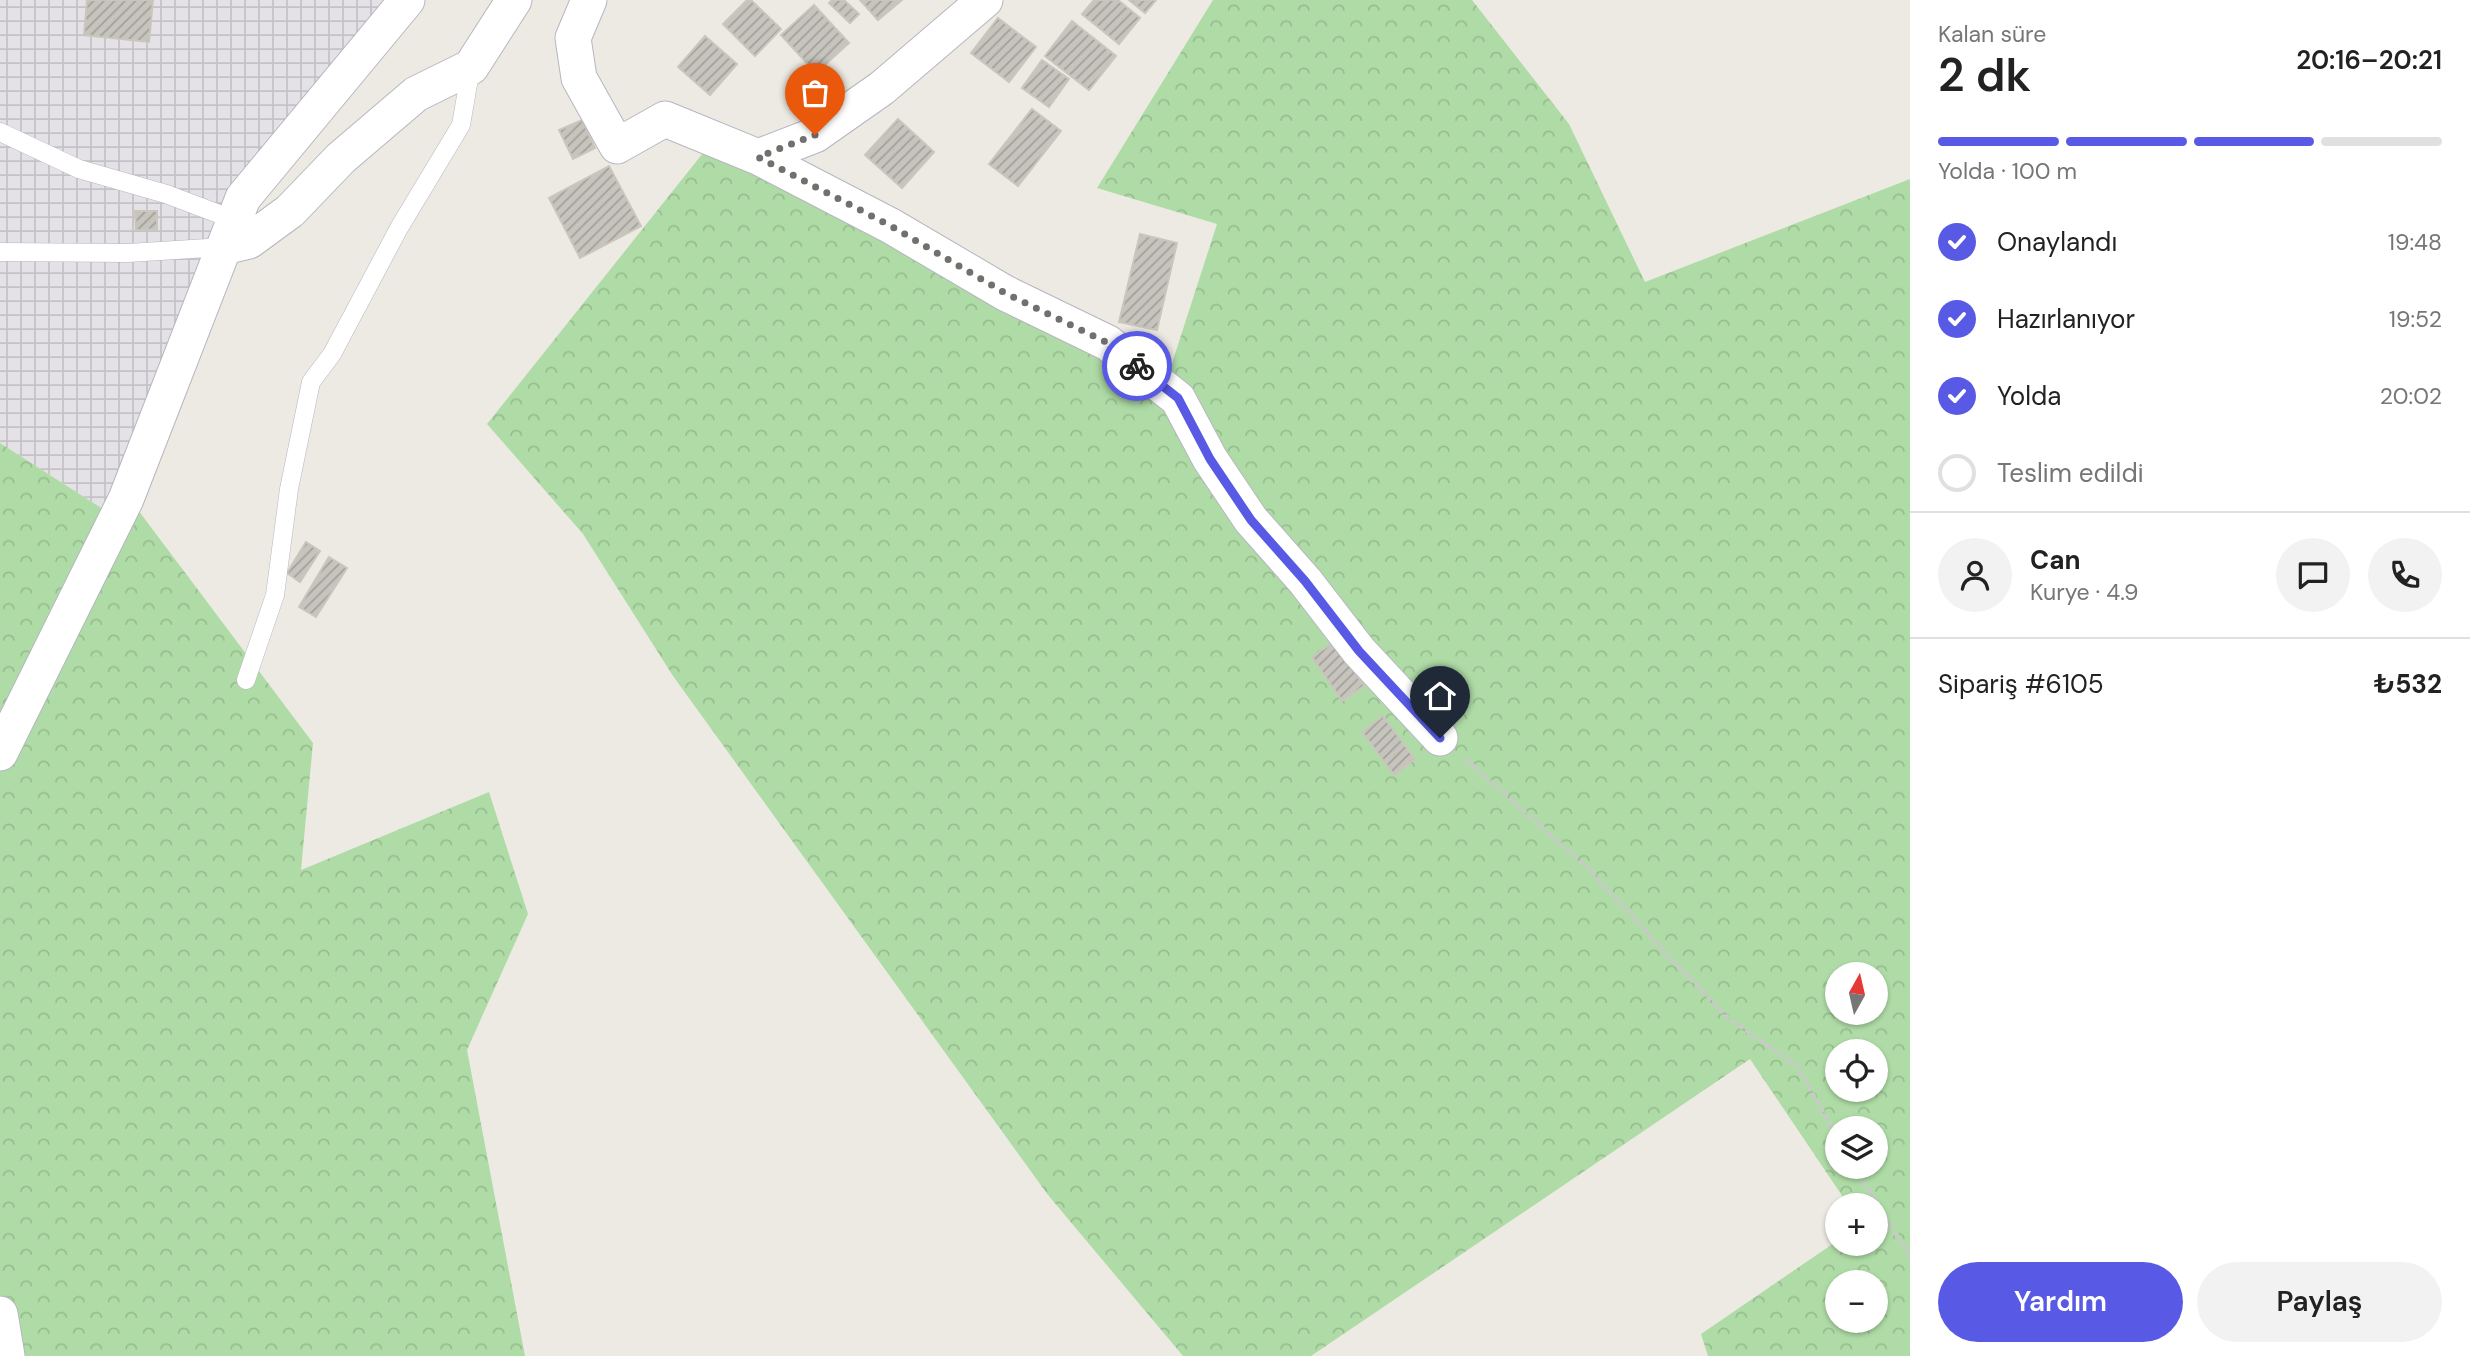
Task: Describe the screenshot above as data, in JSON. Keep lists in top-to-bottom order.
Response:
{
  "north": "top",
  "page": {
    "heading": ["2 dk", "Kalan süre", "20:16–20:21"],
    "panel": [
      "Can",
      "Kurye · 4.9",
      "Sipariş #6105",
      "₺532"
    ],
    "bar": "Yolda · 100 m",
    "list": [
      ["Onaylandı", "19:48"],
      ["Hazırlanıyor", "19:52"],
      ["Yolda", "20:02"],
      "Teslim edildi"
    ],
    "map_buttons": ["+", "−"],
    "buttons": ["Yardım", "Paylaş"]
  }
}
